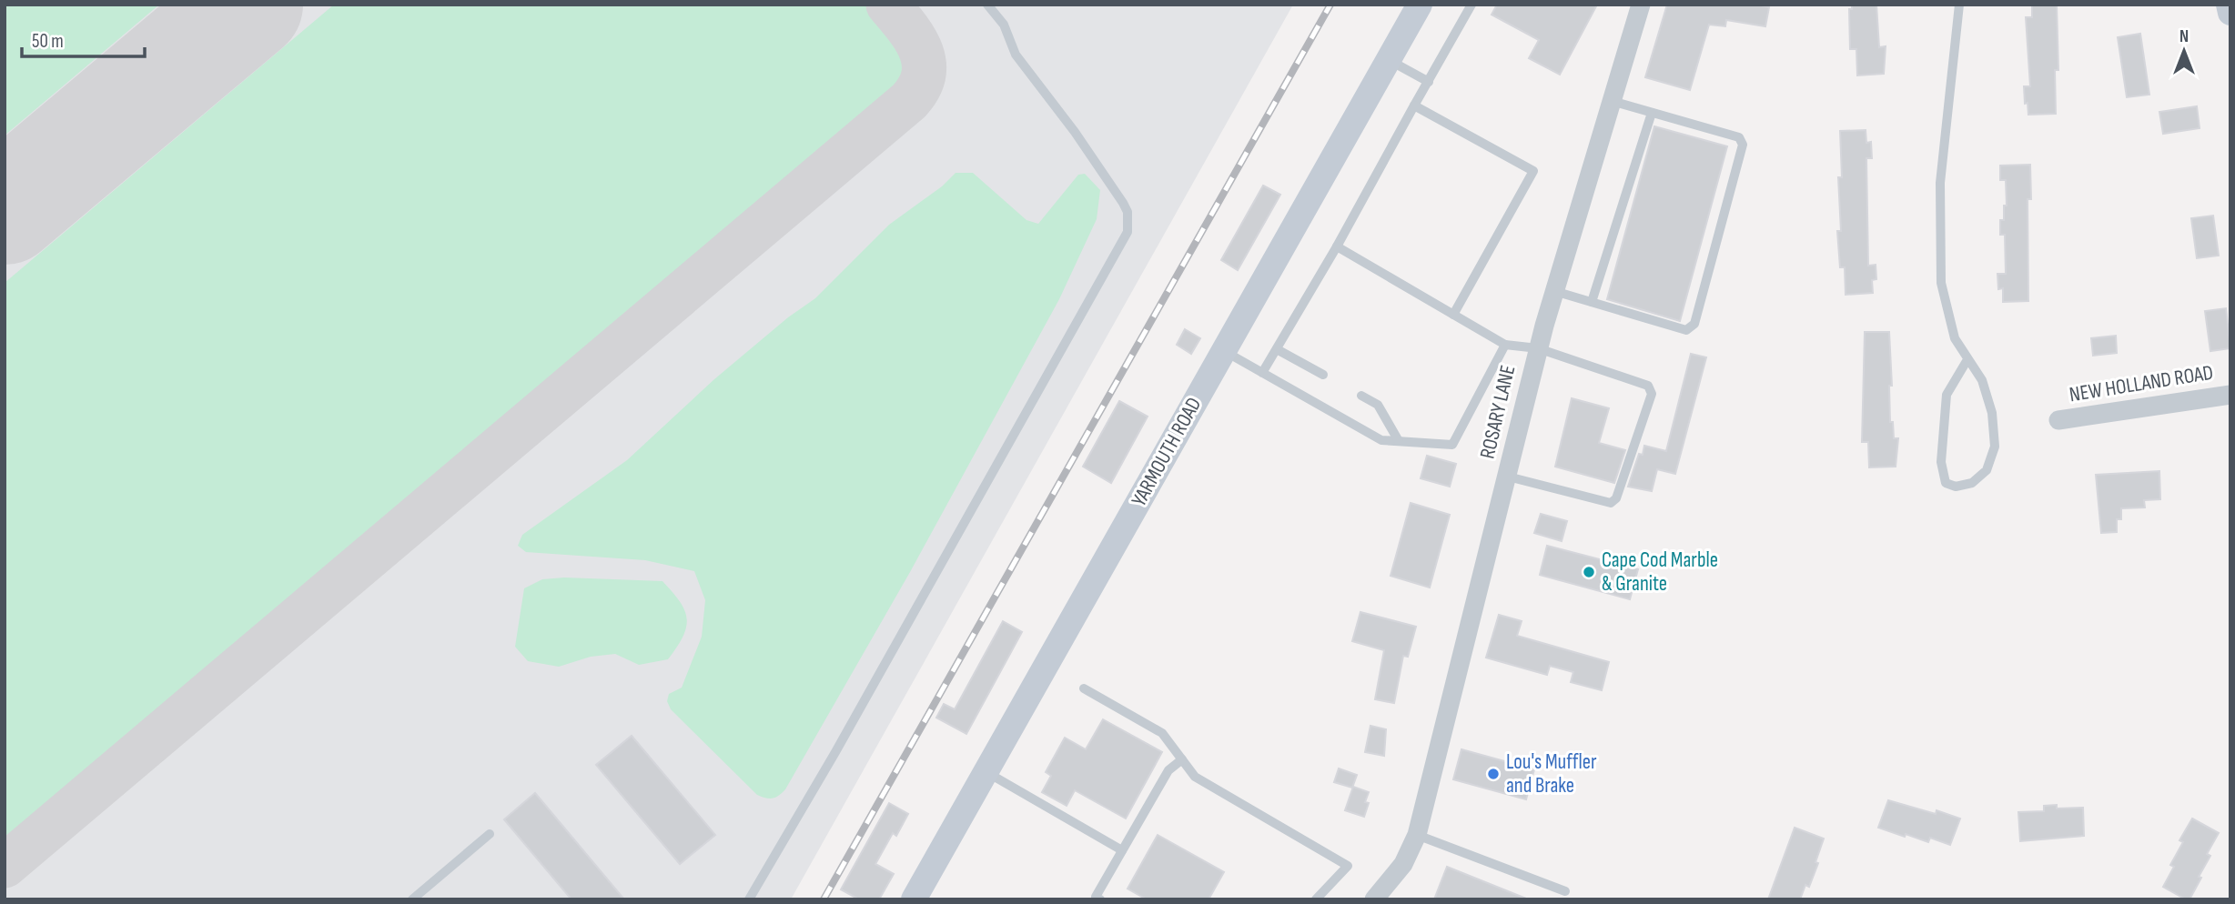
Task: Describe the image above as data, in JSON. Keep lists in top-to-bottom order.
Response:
{
  "streets": {
    "main road": ["YARMOUTH ROAD"],
    "street": ["NEW HOLLAND ROAD", "ROSARY LANE"]
  },
  "places": ["Cape Cod Marble & Granite", "Lou's Muffler and Brake"],
  "scale_bar": "50 m",
  "north": "top"
}
